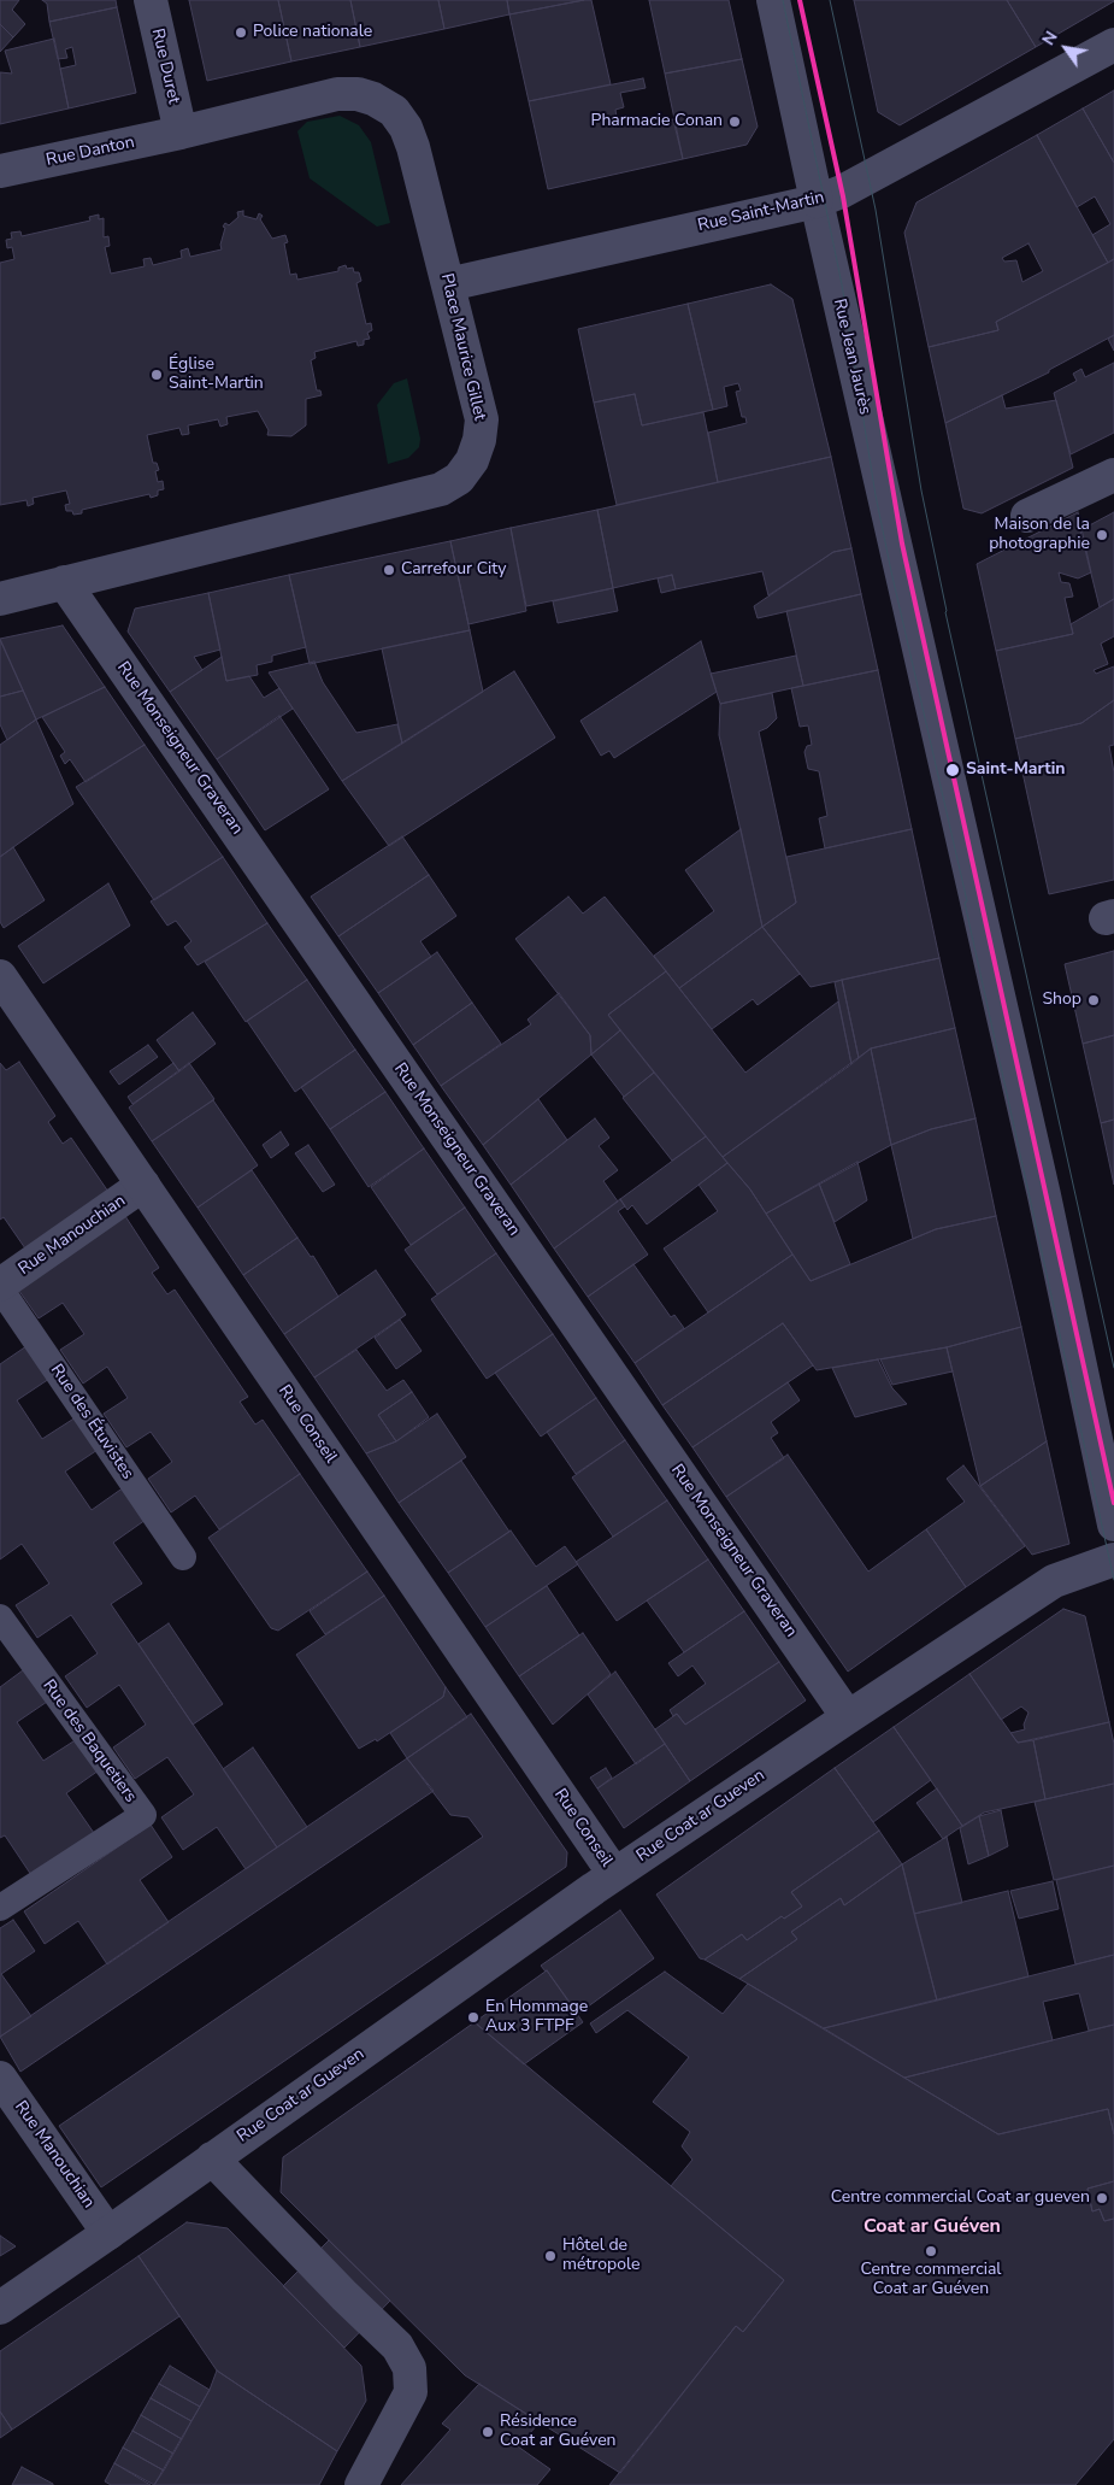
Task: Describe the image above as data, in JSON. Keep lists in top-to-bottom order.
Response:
{
  "streets": {
    "street": [
      "Rue Duret",
      "Rue Danton",
      "Rue Saint-Martin",
      "Place Maurice Gillet",
      "Rue Jean Jaurès",
      "Rue Monseigneur Graveran",
      "Rue Manouchian",
      "Rue Conseil",
      "Rue Coat ar Gueven"
    ],
    "lane": ["Rue des Étuvistes", "Rue des Baquetiers"]
  },
  "crossings": [
    ["Rue Duret", "Rue Danton"],
    ["Rue Duret", "Place Maurice Gillet"],
    ["Rue Danton", "Place Maurice Gillet"],
    ["Rue Saint-Martin", "Place Maurice Gillet"],
    ["Rue Saint-Martin", "Rue Jean Jaurès"],
    ["Place Maurice Gillet", "Rue Monseigneur Graveran"],
    ["Rue Monseigneur Graveran", "Rue Coat ar Gueven"],
    ["Rue Manouchian", "Rue des Étuvistes"],
    ["Rue Manouchian", "Rue Conseil"],
    ["Rue Manouchian", "Rue Coat ar Gueven"],
    ["Rue Conseil", "Rue Coat ar Gueven"]
  ],
  "districts": ["Coat ar Guéven"],
  "places": [
    "Police nationale",
    "Pharmacie Conan",
    "Église Saint-Martin",
    "Maison de la photographie",
    "Carrefour City",
    "Saint-Martin",
    "Shop",
    "En Hommage Aux 3 FTPF",
    "Centre commercial Coat ar gueven",
    "Centre commercial Coat ar Guéven",
    "Hôtel de métropole",
    "Résidence Coat ar Guéven"
  ],
  "north": "top left"
}
